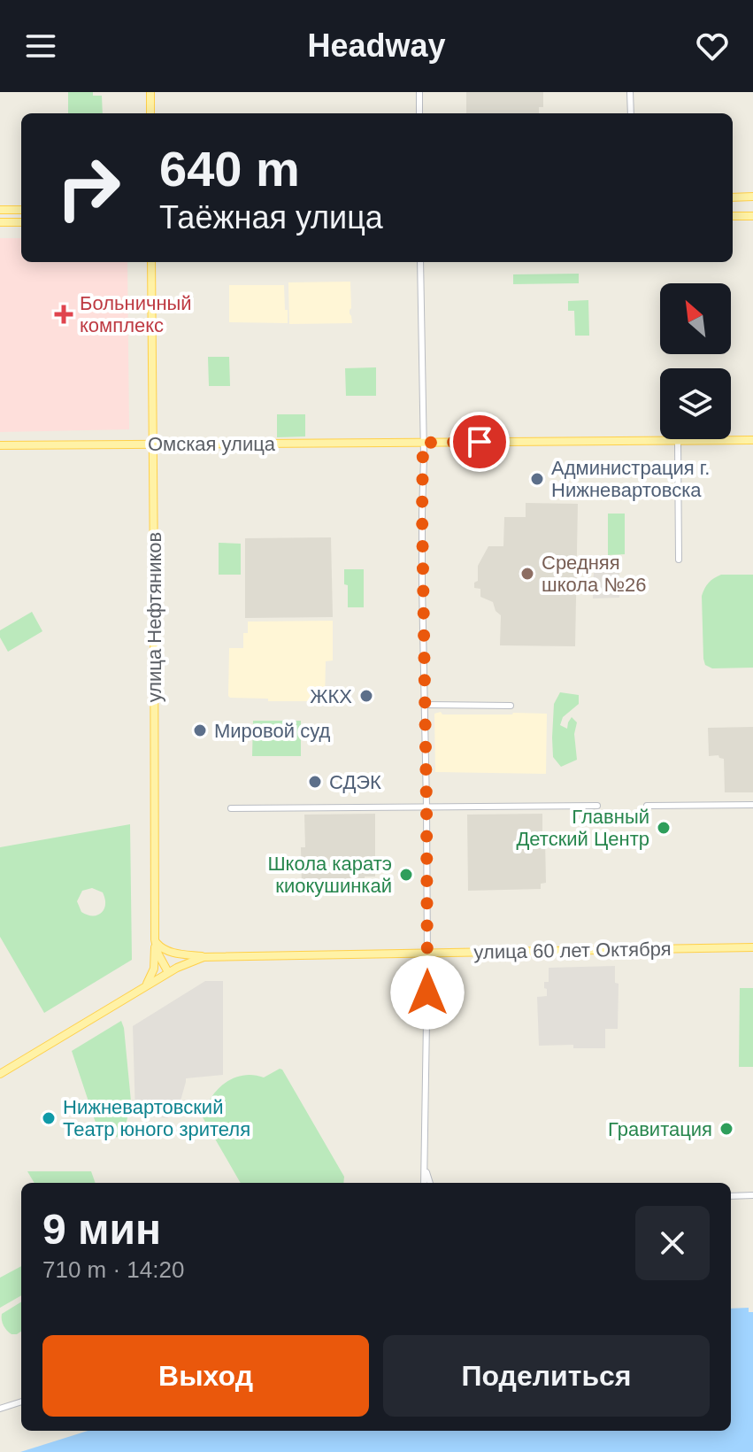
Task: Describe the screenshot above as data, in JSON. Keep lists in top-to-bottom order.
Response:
{
  "streets": {
    "main road": ["Омская улица", "улица Нефтяников", "улица 60 лет Октября"]
  },
  "crossings": [
    ["Омская улица", "улица Нефтяников"],
    ["улица Нефтяников", "улица 60 лет Октября"]
  ],
  "places": {
    "health": ["Больничный комплекс"],
    "other": [
      "Администрация г. Нижневартовска",
      "Средняя школа №26",
      "ЖКХ",
      "Мировой суд",
      "СДЭК",
      "Главный Детский Центр",
      "Школа каратэ киокушинкай",
      "Нижневартовский Театр юного зрителя",
      "Гравитация"
    ]
  },
  "north": "top left",
  "page": {
    "header": "Headway",
    "turn": ["640 m", "Таёжная улица"],
    "heading": ["9 мин", "710 m · 14:20"],
    "buttons": ["Выход", "Поделиться"]
  }
}
